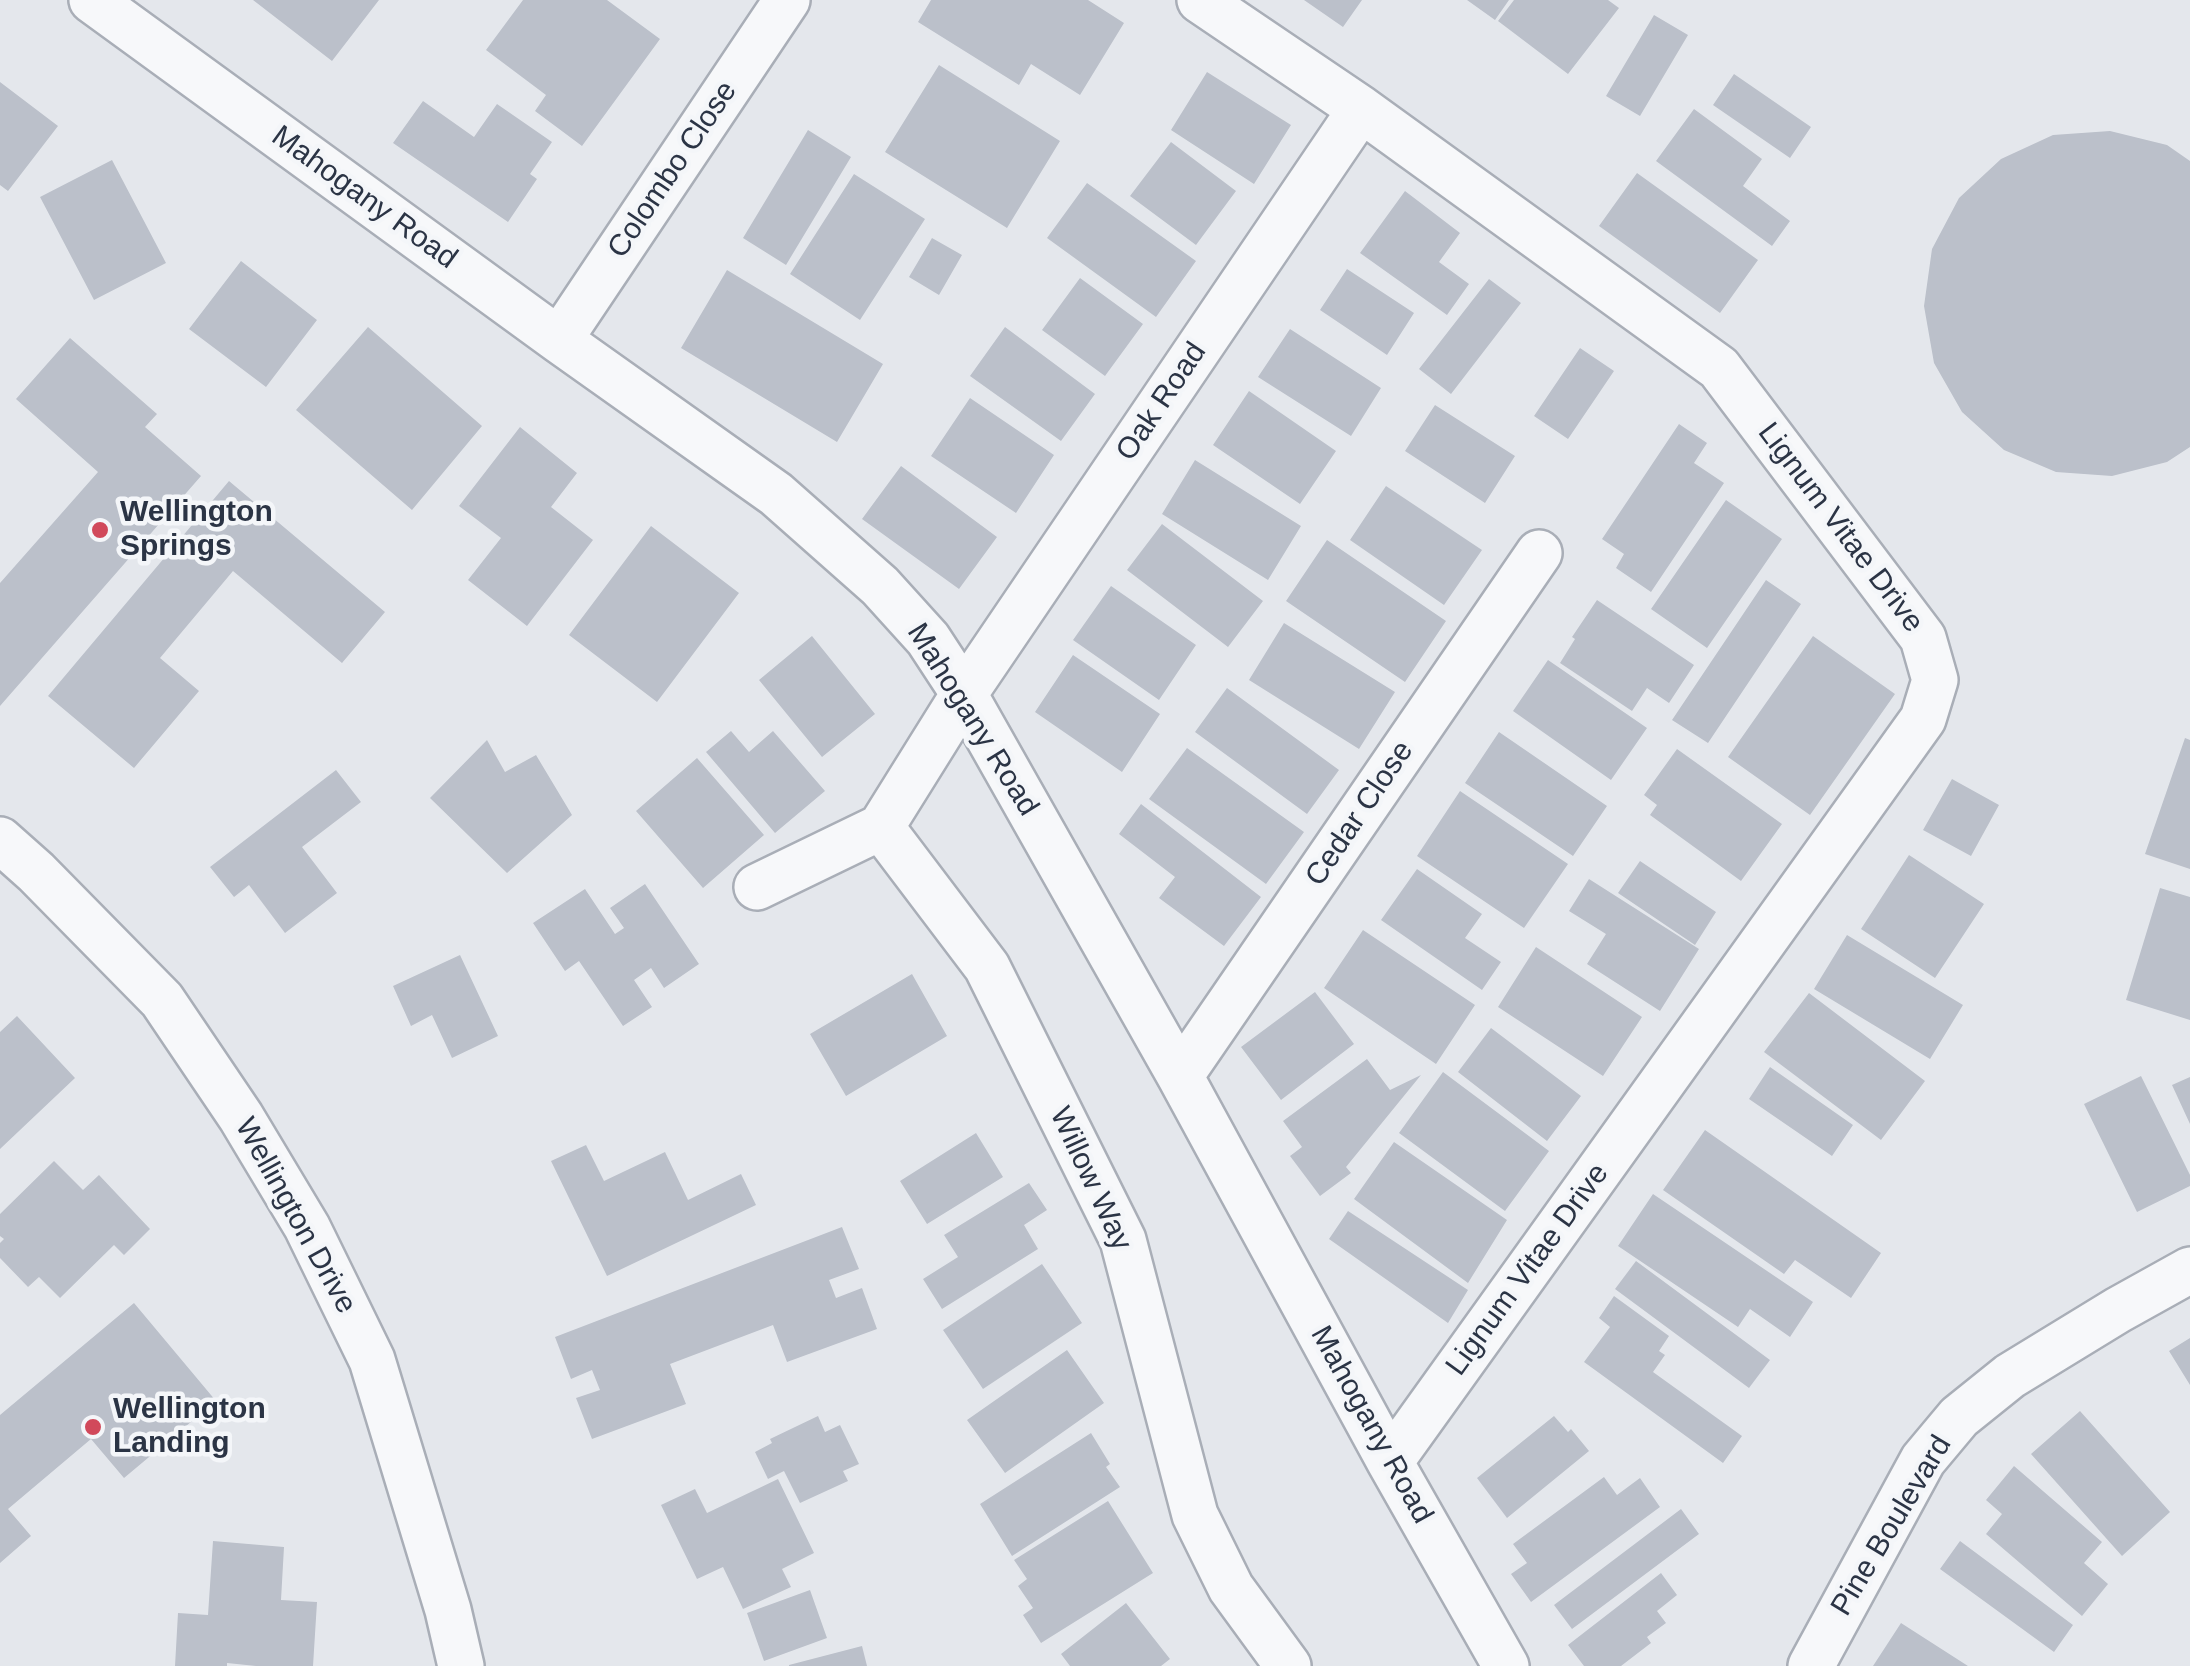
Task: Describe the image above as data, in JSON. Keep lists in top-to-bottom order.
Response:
{
  "streets": {
    "street": [
      "Colombo Close",
      "Mahogany Road",
      "Oak Road",
      "Lignum Vitae Drive",
      "Cedar Close",
      "Willow Way",
      "Wellington Drive",
      "Pine Boulevard"
    ]
  },
  "crossings": [
    ["Colombo Close", "Mahogany Road"],
    ["Mahogany Road", "Oak Road"],
    ["Mahogany Road", "Lignum Vitae Drive"],
    ["Mahogany Road", "Cedar Close"],
    ["Oak Road", "Lignum Vitae Drive"]
  ],
  "places": ["Wellington Springs", "Wellington Landing"]
}
